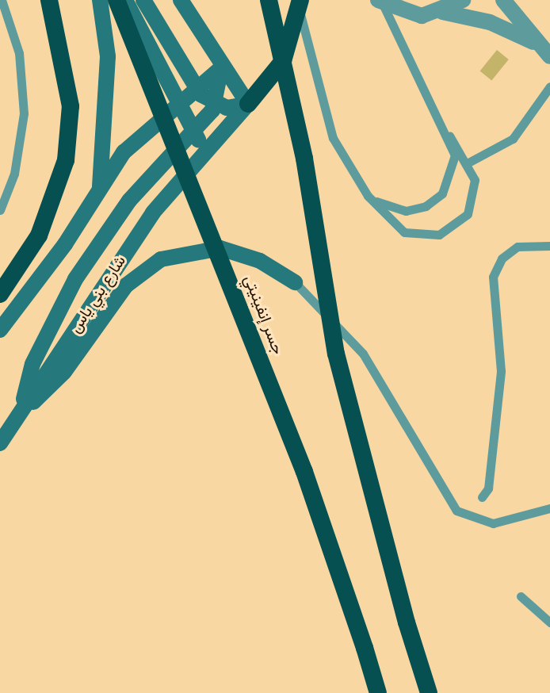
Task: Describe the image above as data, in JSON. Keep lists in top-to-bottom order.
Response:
{
  "streets": {
    "highway": ["جسر إنفينيتي"],
    "main road": ["شارع بني ياس"]
  }
}
